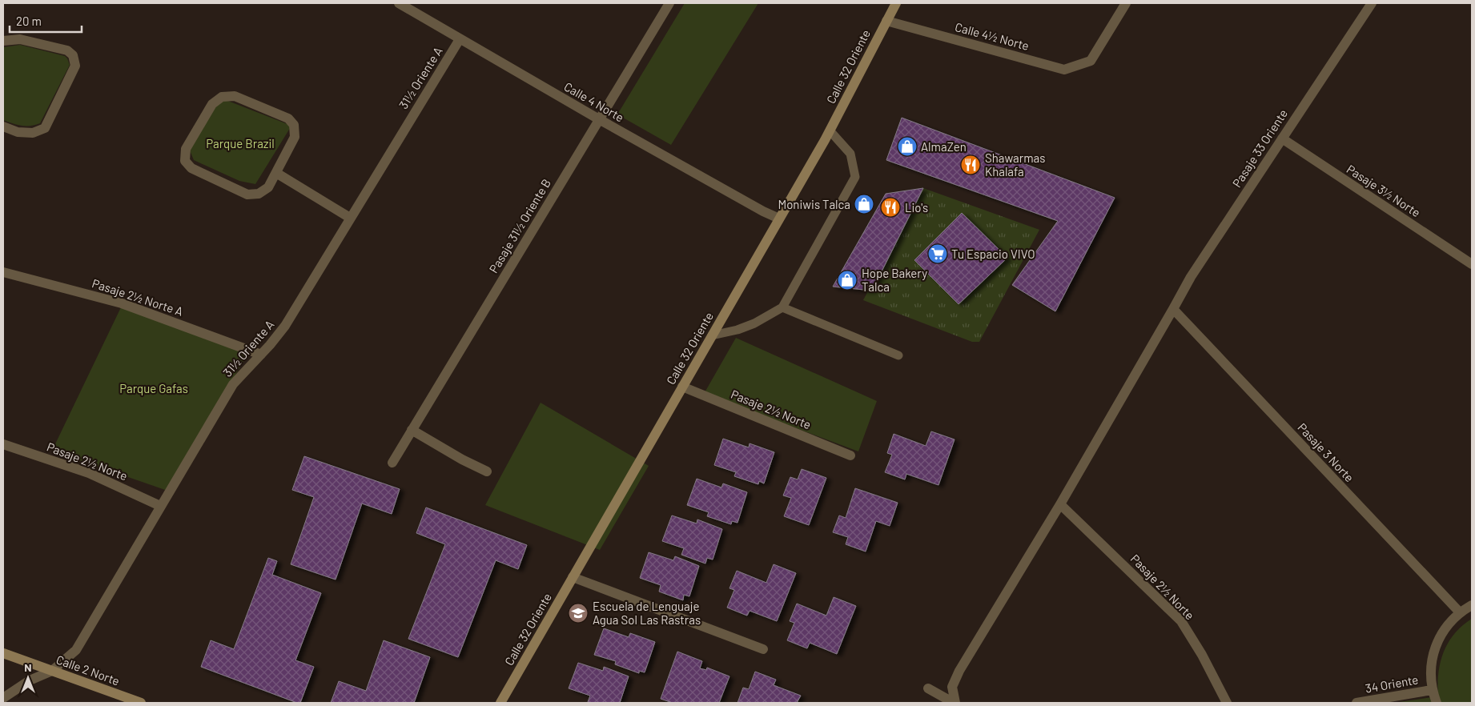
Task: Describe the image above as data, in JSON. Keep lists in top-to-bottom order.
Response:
{
  "streets": {
    "street": [
      "Calle 4½ Norte",
      "Calle 32 Oriente",
      "31½ Oriente A",
      "Calle 4 Norte",
      "Pasaje 33 Oriente",
      "Pasaje 3½ Norte",
      "Pasaje 31½ Oriente B",
      "Pasaje 2½ Norte A",
      "Pasaje 2½ Norte",
      "Pasaje 3 Norte",
      "Calle 2 Norte",
      "34 Oriente"
    ]
  },
  "crossings": [
    ["Calle 4½ Norte", "Calle 32 Oriente"],
    ["Calle 32 Oriente", "Calle 4 Norte"],
    ["Calle 32 Oriente", "Pasaje 2½ Norte"],
    ["31½ Oriente A", "Calle 4 Norte"],
    ["31½ Oriente A", "Pasaje 2½ Norte A"],
    ["31½ Oriente A", "Pasaje 2½ Norte"],
    ["31½ Oriente A", "Calle 2 Norte"],
    ["Calle 4 Norte", "Pasaje 31½ Oriente B"],
    ["Pasaje 33 Oriente", "Pasaje 3½ Norte"],
    ["Pasaje 33 Oriente", "Pasaje 2½ Norte"],
    ["Pasaje 33 Oriente", "Pasaje 3 Norte"],
    ["Pasaje 3 Norte", "34 Oriente"]
  ],
  "parks": ["Parque Brazil", "Parque Gafas"],
  "places": {
    "shop": ["AlmaZen", "Moniwis Talca", "Hope Bakery Talca"],
    "restaurant": ["Shawarmas Khalafa", "Lio's"],
    "supermarket": ["Tu Espacio VIVO"],
    "school or university": ["Escuela de Lenguaje Agua Sol Las Rastras"]
  },
  "scale_bar": "20 m",
  "north": "top"
}
